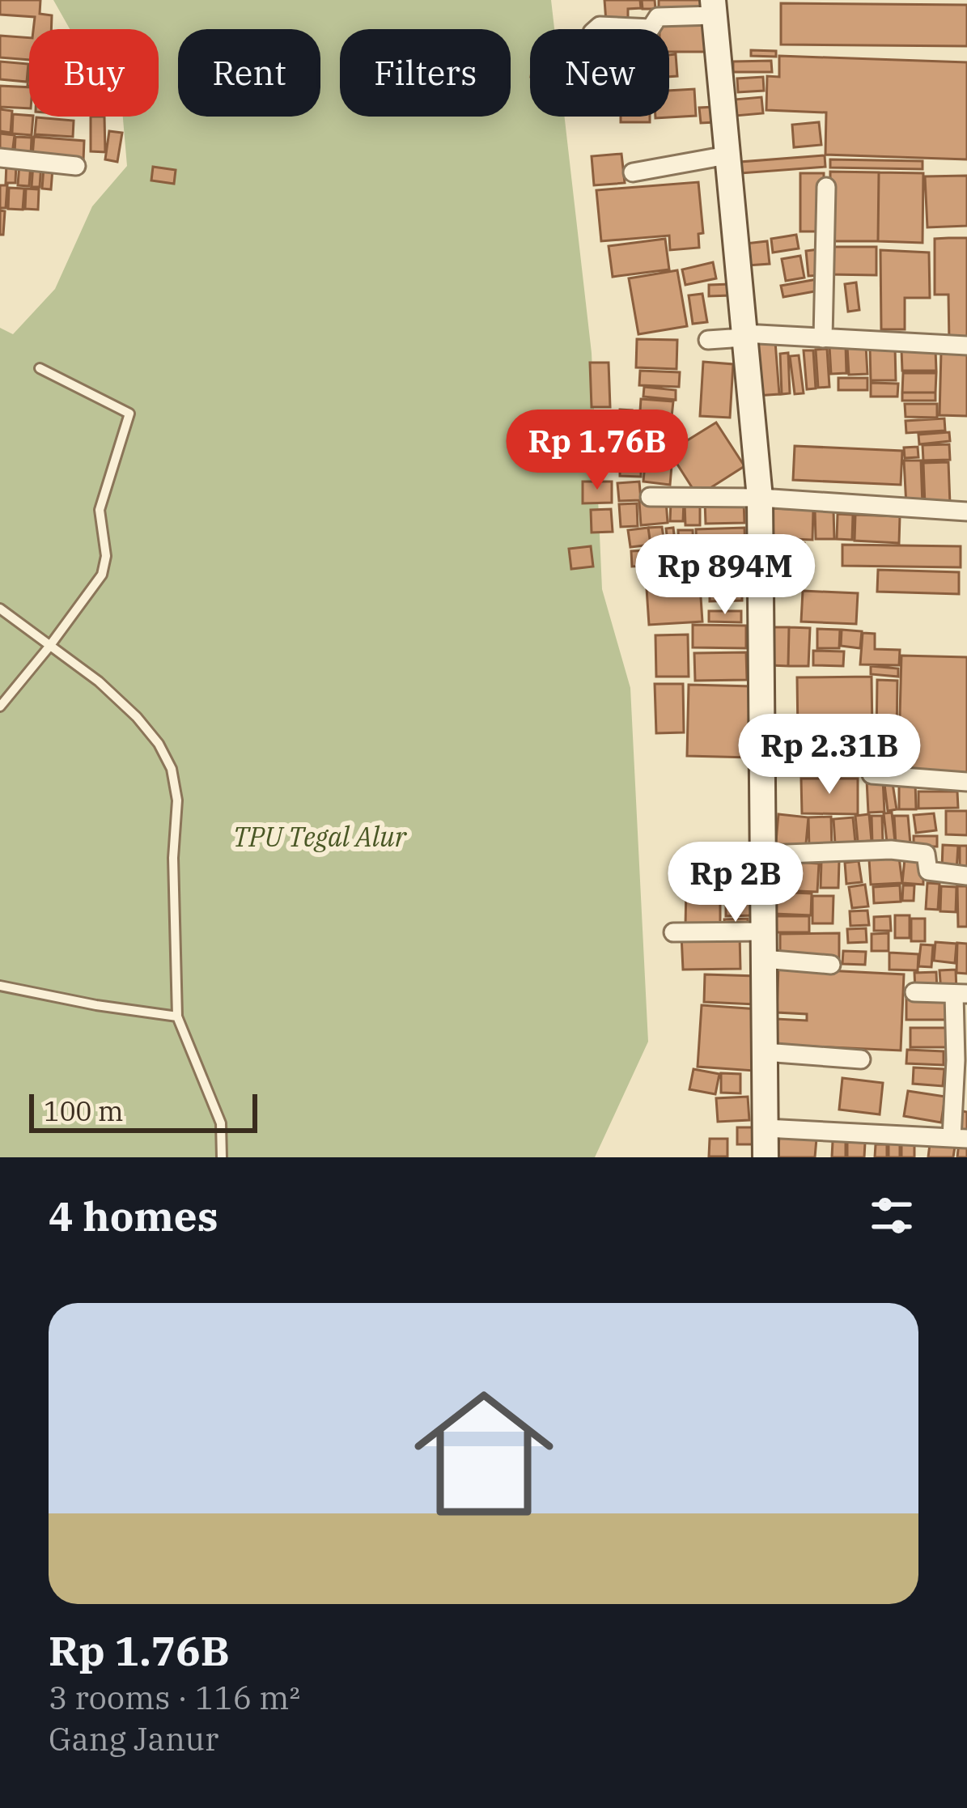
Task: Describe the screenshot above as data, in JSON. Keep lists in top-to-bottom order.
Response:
{
  "parks": ["TPU Tegal Alur"],
  "scale_bar": "100 m",
  "page": {
    "chip": [
      "Buy",
      "Rent",
      "Filters",
      "New"
    ],
    "price": [
      "Rp 1.76B",
      "Rp 894M",
      "Rp 2.31B",
      "Rp 2B"
    ],
    "scale": "100 m",
    "heading": "4 homes",
    "list": [
      {
        "name": "Rp 1.76B",
        "note": "3 rooms · 116 m² · Gang Janur"
      }
    ]
  }
}
